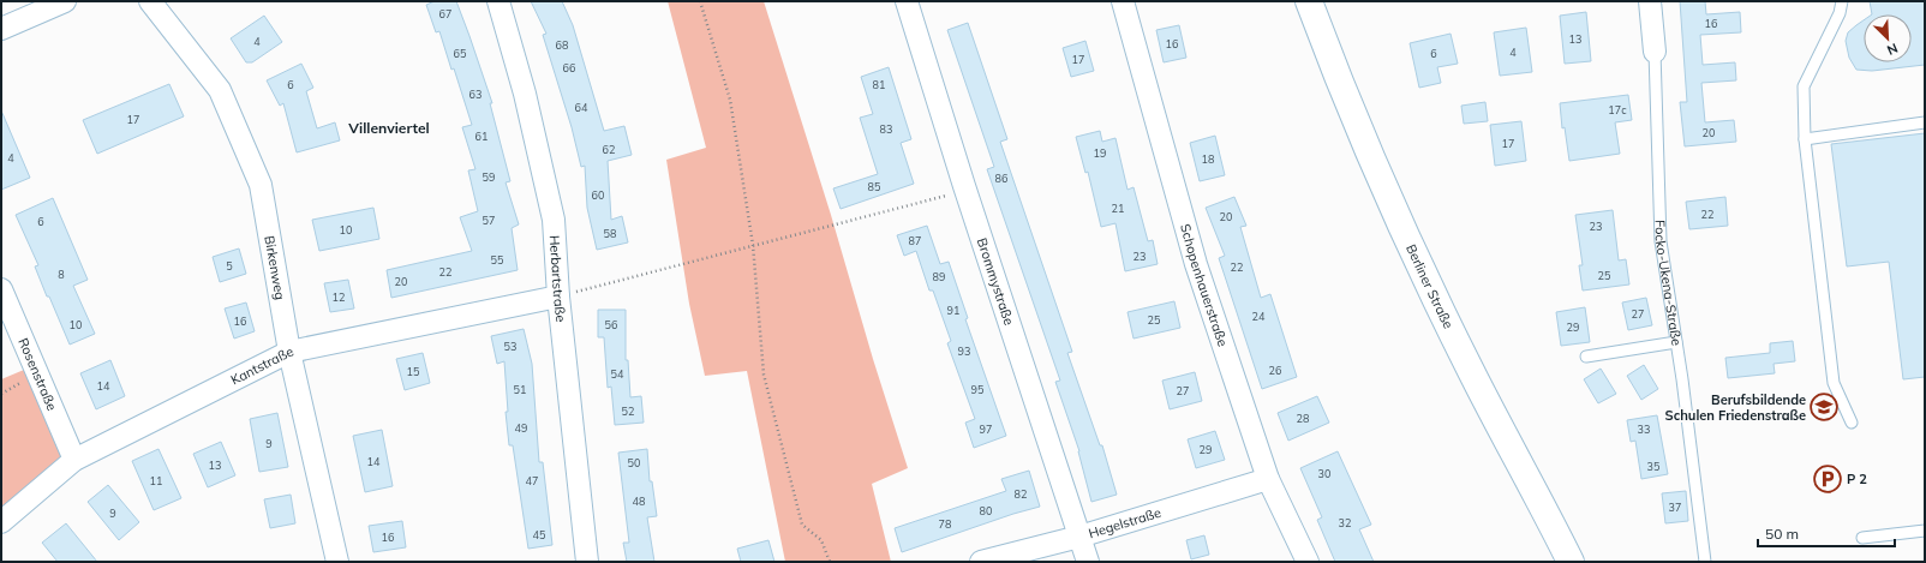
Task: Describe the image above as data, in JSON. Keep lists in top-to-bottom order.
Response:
{
  "streets": {
    "main road": ["Berliner Straße"],
    "street": [
      "Birkenweg",
      "Herbartstraße",
      "Brommystraße",
      "Focko-Ukena-Straße",
      "Schopenhauerstraße",
      "Kantstraße",
      "Rosenstraße",
      "Hegelstraße"
    ]
  },
  "crossings": [
    ["Birkenweg", "Kantstraße"],
    ["Herbartstraße", "Kantstraße"],
    ["Brommystraße", "Hegelstraße"],
    ["Schopenhauerstraße", "Hegelstraße"],
    ["Kantstraße", "Rosenstraße"]
  ],
  "districts": ["Villenviertel"],
  "places": {
    "school or university": ["Berufsbildende Schulen Friedenstraße"],
    "parking": ["P 2"]
  },
  "house_numbers": [
    "67",
    "16",
    "13",
    "4",
    "16",
    "68",
    "4",
    "65",
    "6",
    "17",
    "66",
    "6",
    "81",
    "63",
    "64",
    "17c",
    "17",
    "83",
    "20",
    "61",
    "17",
    "62",
    "19",
    "4",
    "18",
    "59",
    "86",
    "85",
    "60",
    "21",
    "22",
    "20",
    "57",
    "6",
    "23",
    "10",
    "58",
    "87",
    "23",
    "55",
    "5",
    "22",
    "22",
    "8",
    "25",
    "89",
    "20",
    "12",
    "91",
    "27",
    "24",
    "25",
    "16",
    "10",
    "56",
    "29",
    "53",
    "93",
    "26",
    "15",
    "54",
    "14",
    "51",
    "95",
    "27",
    "52",
    "28",
    "49",
    "97",
    "33",
    "9",
    "29",
    "14",
    "50",
    "13",
    "35",
    "30",
    "11",
    "47",
    "82",
    "48",
    "37",
    "80",
    "9",
    "32",
    "78",
    "45",
    "16"
  ],
  "scale_bar": "50 m",
  "north": "bottom right"
}
